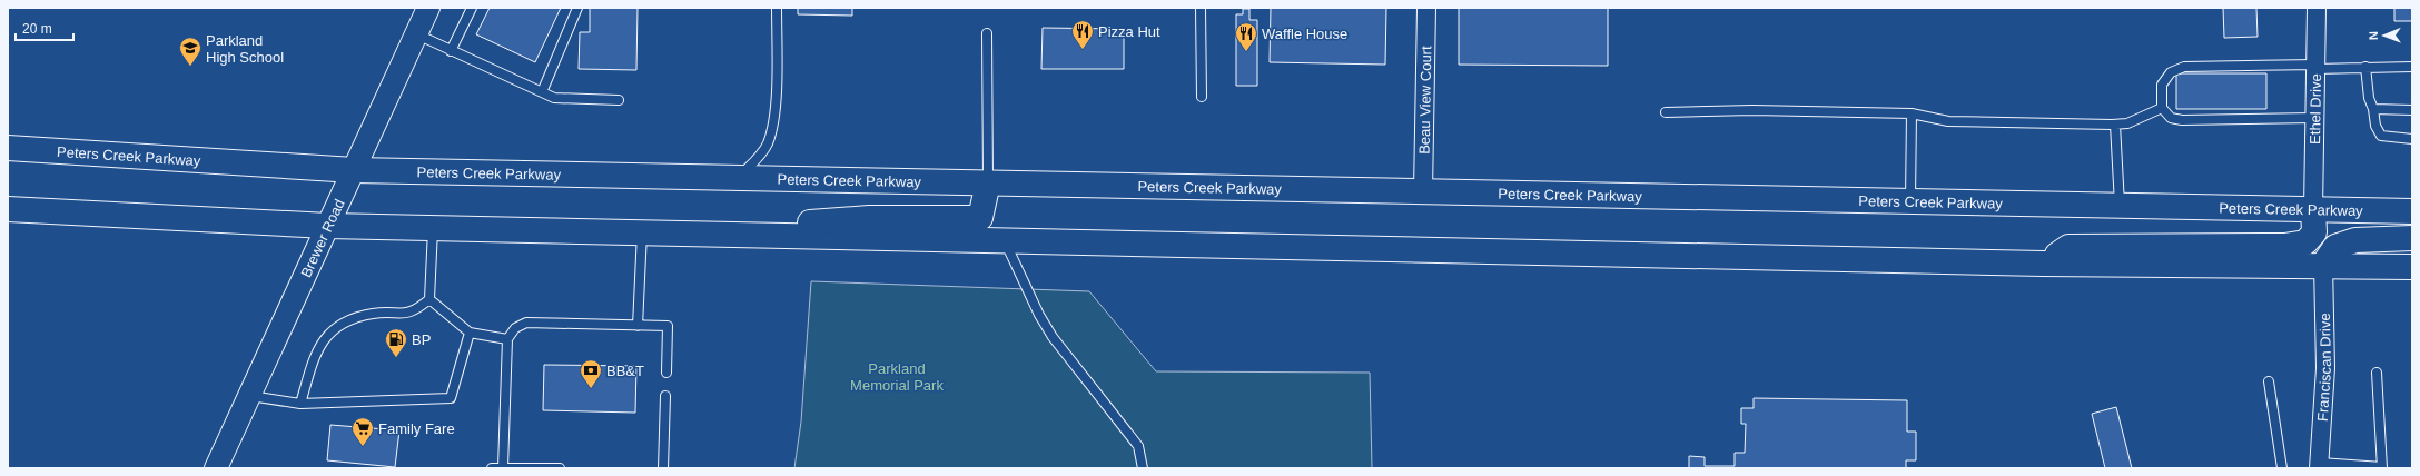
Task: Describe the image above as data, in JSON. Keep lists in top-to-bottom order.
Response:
{
  "streets": {
    "main road": ["Peters Creek Parkway"],
    "street": [
      "Beau View Court",
      "Ethel Drive",
      "Brewer Road",
      "Franciscan Drive"
    ]
  },
  "crossings": [
    ["Beau View Court", "Peters Creek Parkway"],
    ["Ethel Drive", "Peters Creek Parkway"],
    ["Peters Creek Parkway", "Brewer Road"]
  ],
  "parks": ["Parkland Memorial Park"],
  "places": {
    "restaurant": ["Pizza Hut", "Waffle House"],
    "school or university": ["Parkland High School"],
    "fuel station": ["BP"],
    "bank": ["BB&T"],
    "supermarket": ["Family Fare"]
  },
  "scale_bar": "20 m",
  "north": "left"
}
